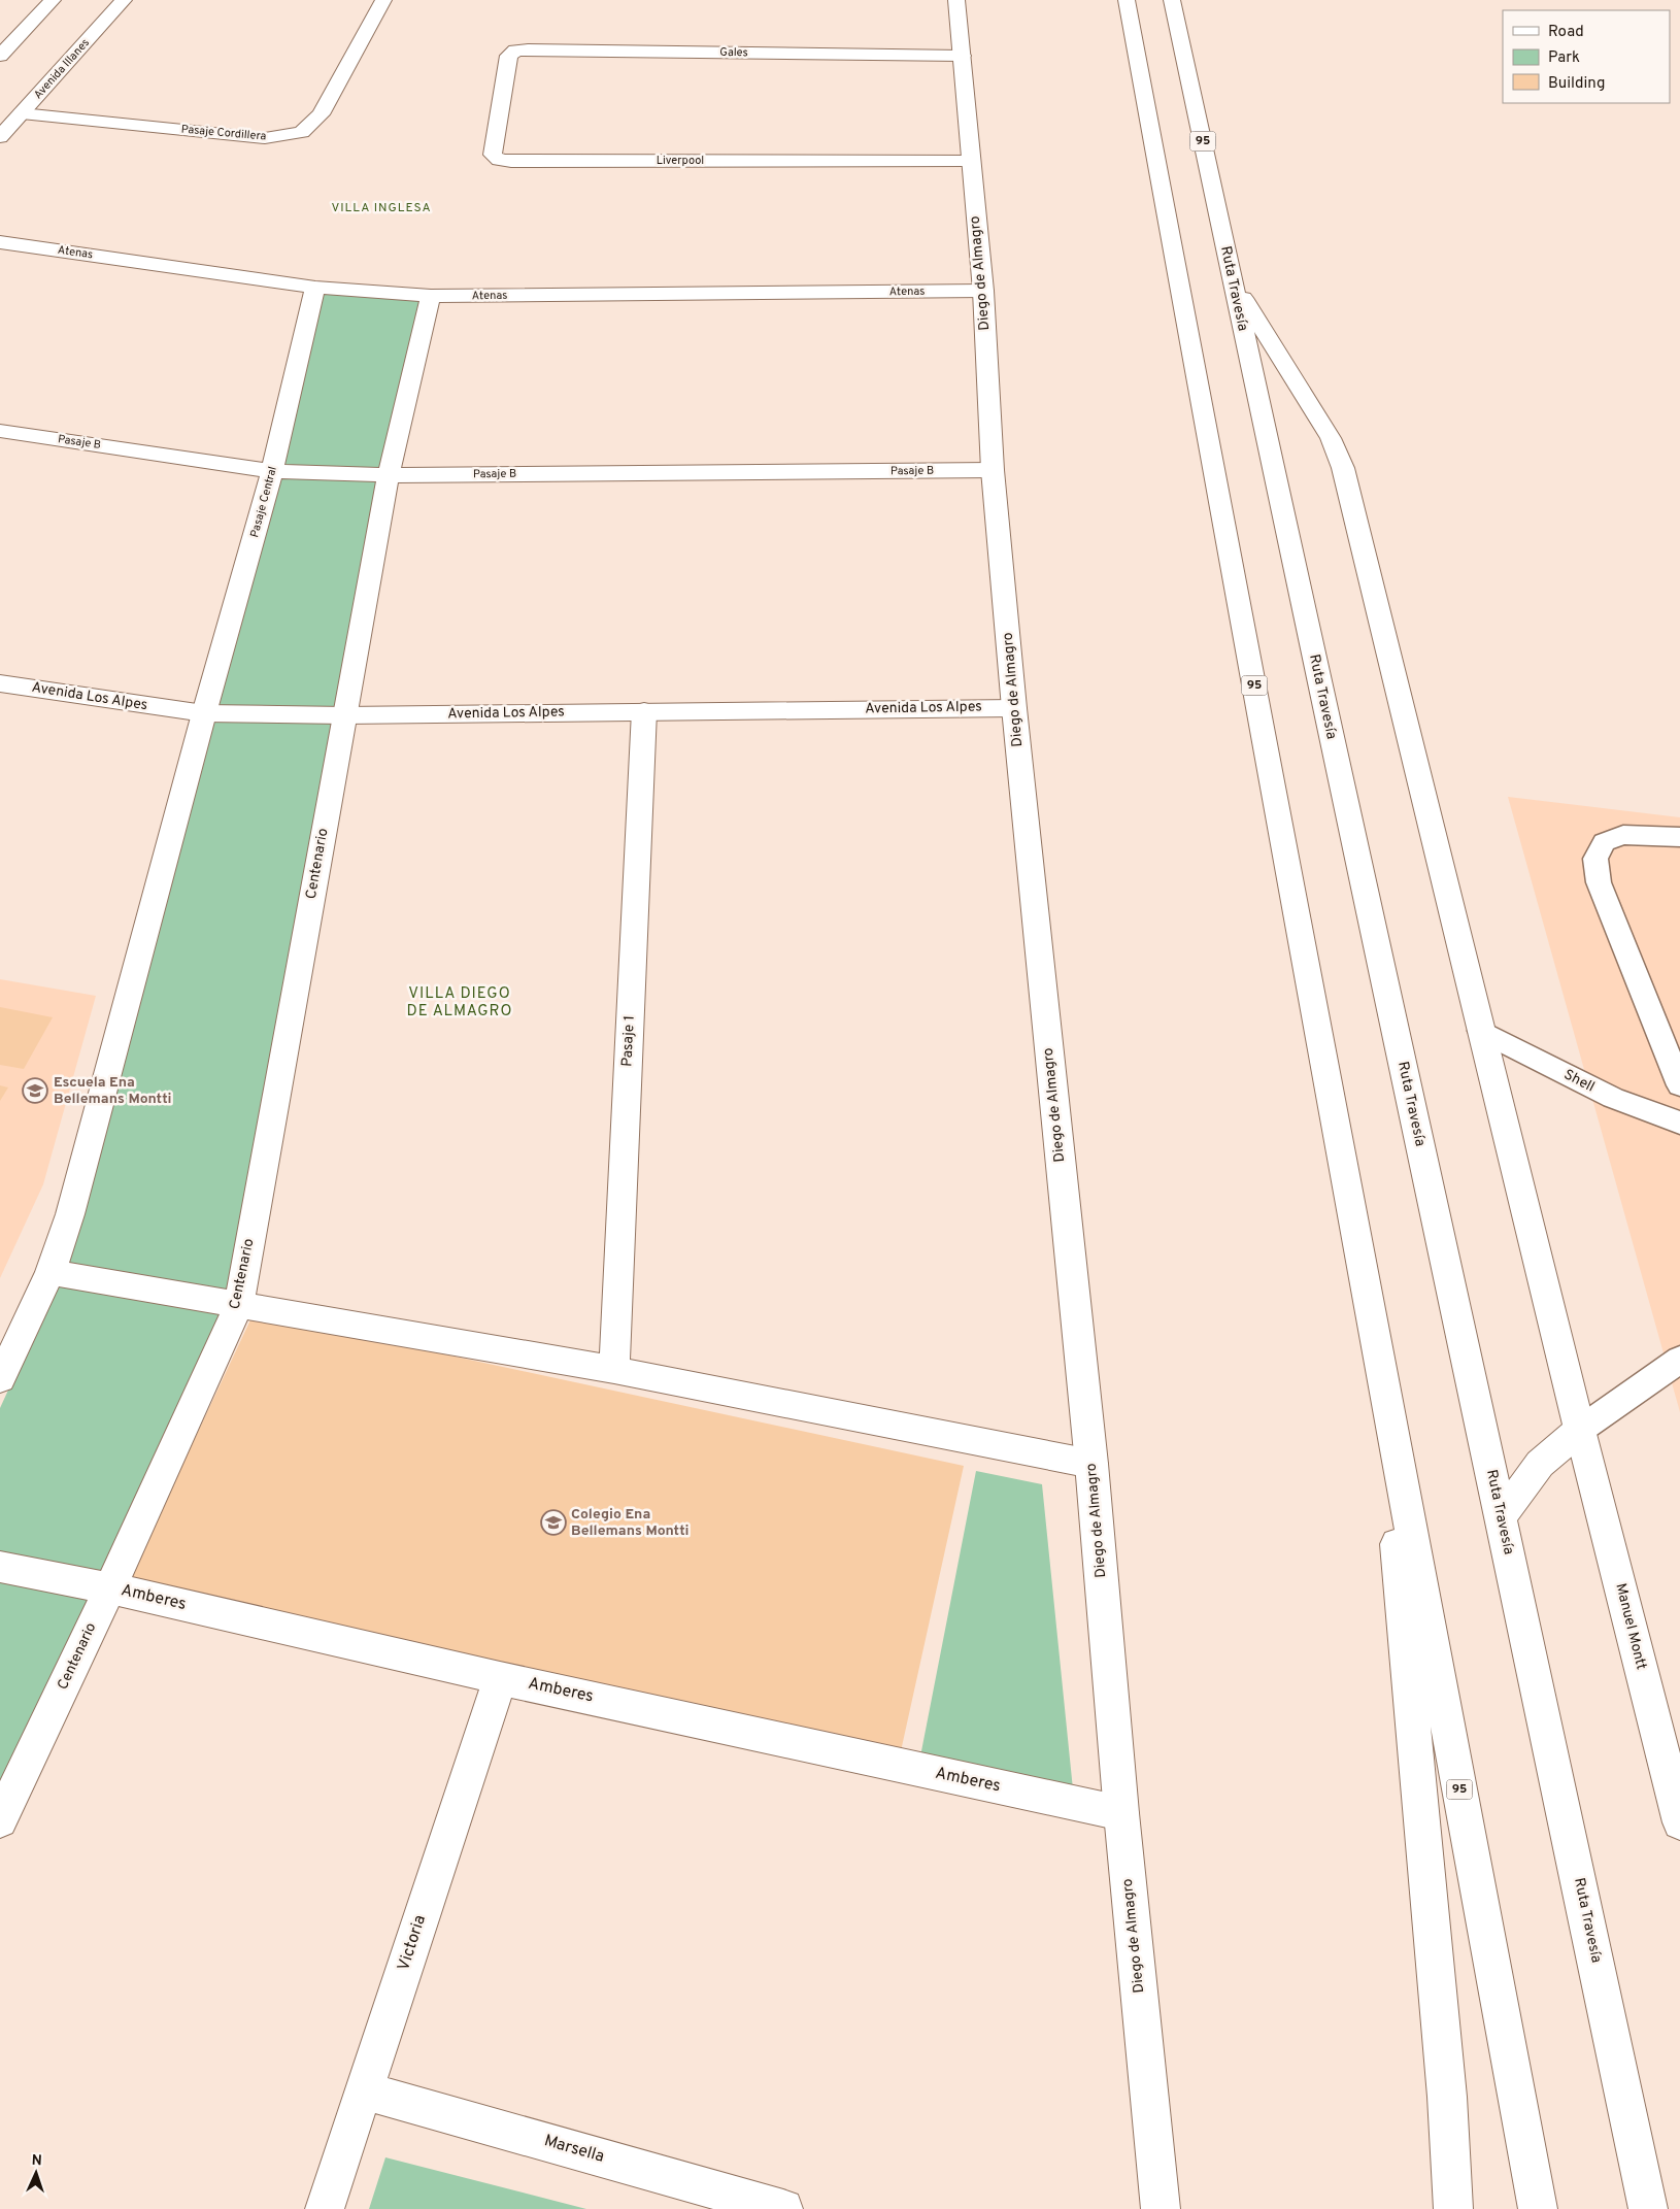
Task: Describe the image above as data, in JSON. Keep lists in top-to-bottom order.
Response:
{
  "streets": {
    "main road": [
      "Gales",
      "Avenida Illanes",
      "Pasaje Cordillera",
      "95",
      "Liverpool",
      "Atenas",
      "Diego de Almagro",
      "Ruta Travesía",
      "Pasaje B",
      "Pasaje Central",
      "Avenida Los Alpes",
      "Centenario",
      "Pasaje 1",
      "Amberes",
      "Manuel Montt",
      "Victoria",
      "Marsella"
    ],
    "lane": ["Shell"]
  },
  "crossings": [
    ["Gales", "Liverpool"],
    ["Gales", "Diego de Almagro"],
    ["Avenida Illanes", "Pasaje Cordillera"],
    ["Liverpool", "Diego de Almagro"],
    ["Atenas", "Diego de Almagro"],
    ["Atenas", "Pasaje Central"],
    ["Diego de Almagro", "Pasaje B"],
    ["Diego de Almagro", "Avenida Los Alpes"],
    ["Diego de Almagro", "Amberes"],
    ["Ruta Travesía", "Manuel Montt"],
    ["Pasaje B", "Pasaje Central"],
    ["Pasaje Central", "Avenida Los Alpes"],
    ["Avenida Los Alpes", "Centenario"],
    ["Avenida Los Alpes", "Pasaje 1"],
    ["Centenario", "Amberes"],
    ["Shell", "Manuel Montt"],
    ["Amberes", "Victoria"],
    ["Victoria", "Marsella"]
  ],
  "districts": ["VILLA INGLESA", "VILLA DIEGO DE ALMAGRO"],
  "places": {
    "school or university": ["Escuela Ena Bellemans Montti", "Colegio Ena Bellemans Montti"]
  },
  "legend": ["Road", "Park", "Building"],
  "north": "top"
}
